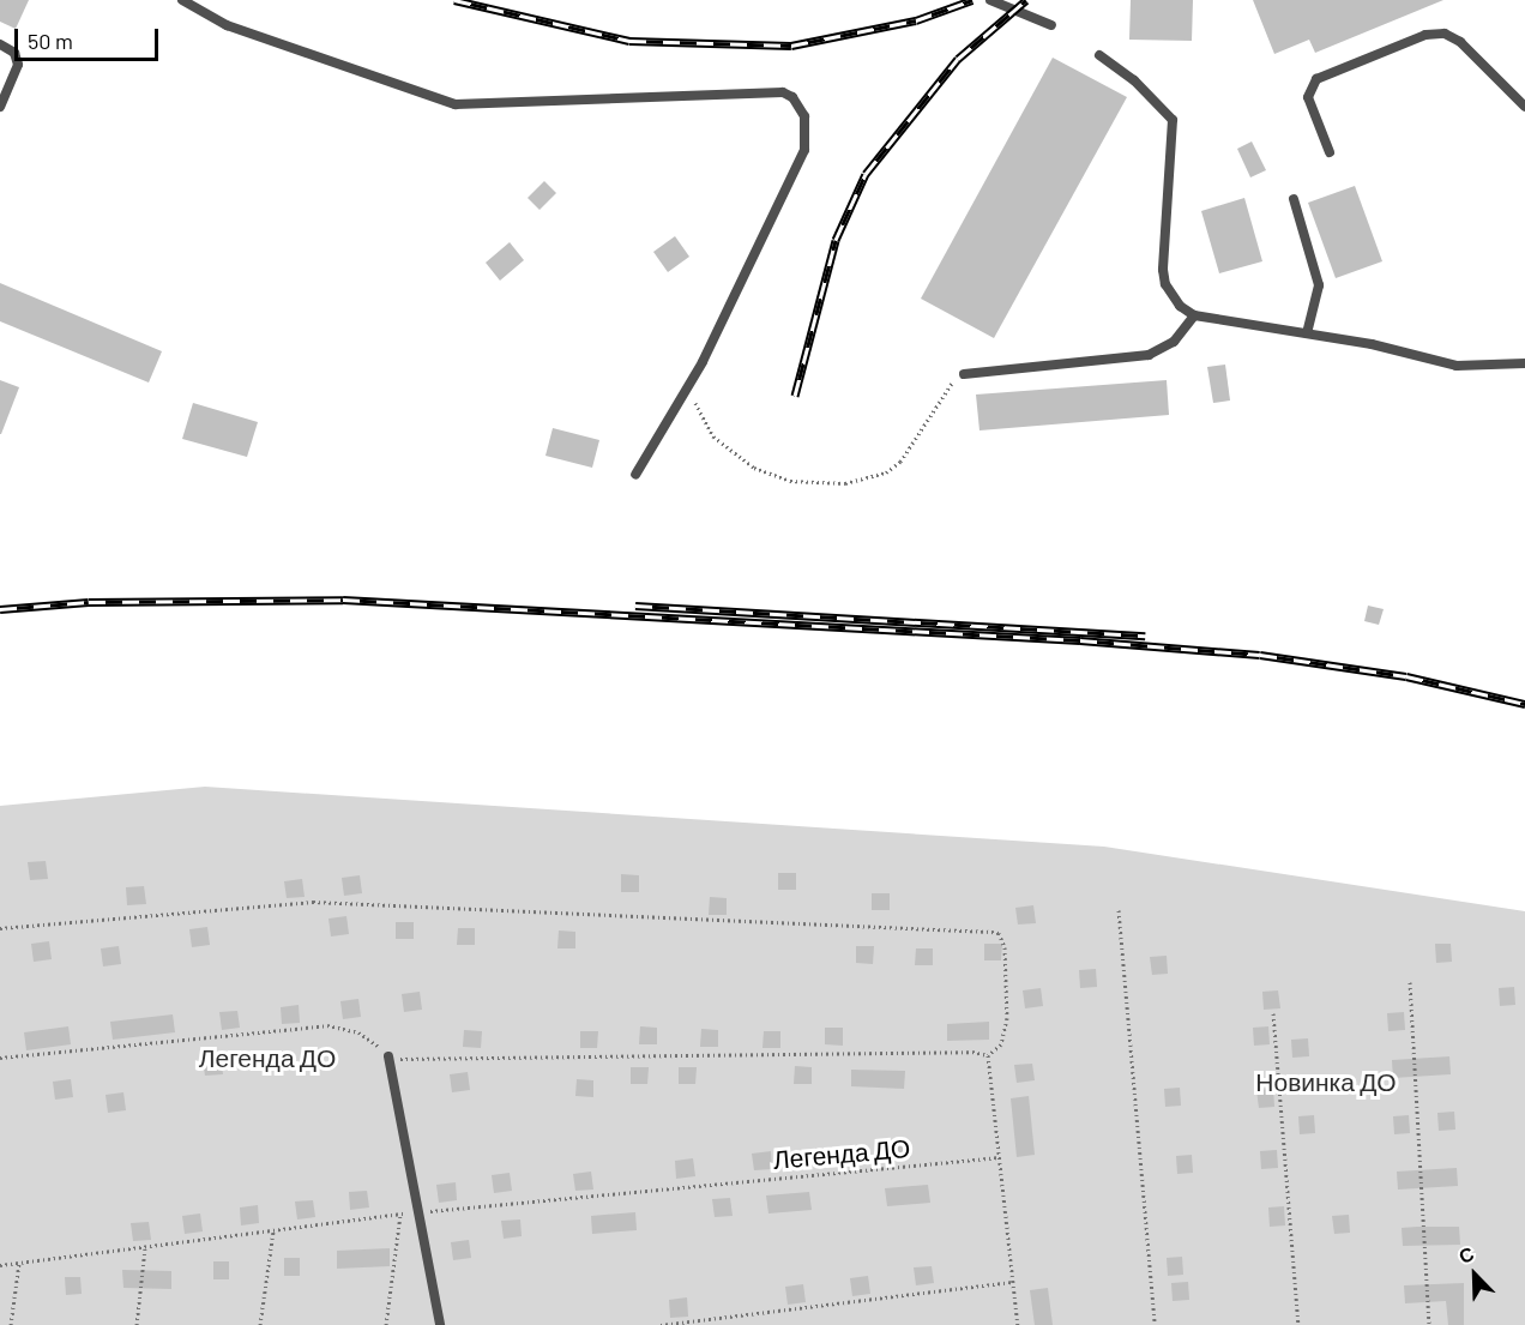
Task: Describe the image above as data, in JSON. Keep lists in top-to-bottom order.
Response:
{
  "streets": {
    "path": ["Легенда ДО"]
  },
  "parks": ["Легенда ДО", "Новинка ДО"],
  "scale_bar": "50 m",
  "north": "top left"
}
